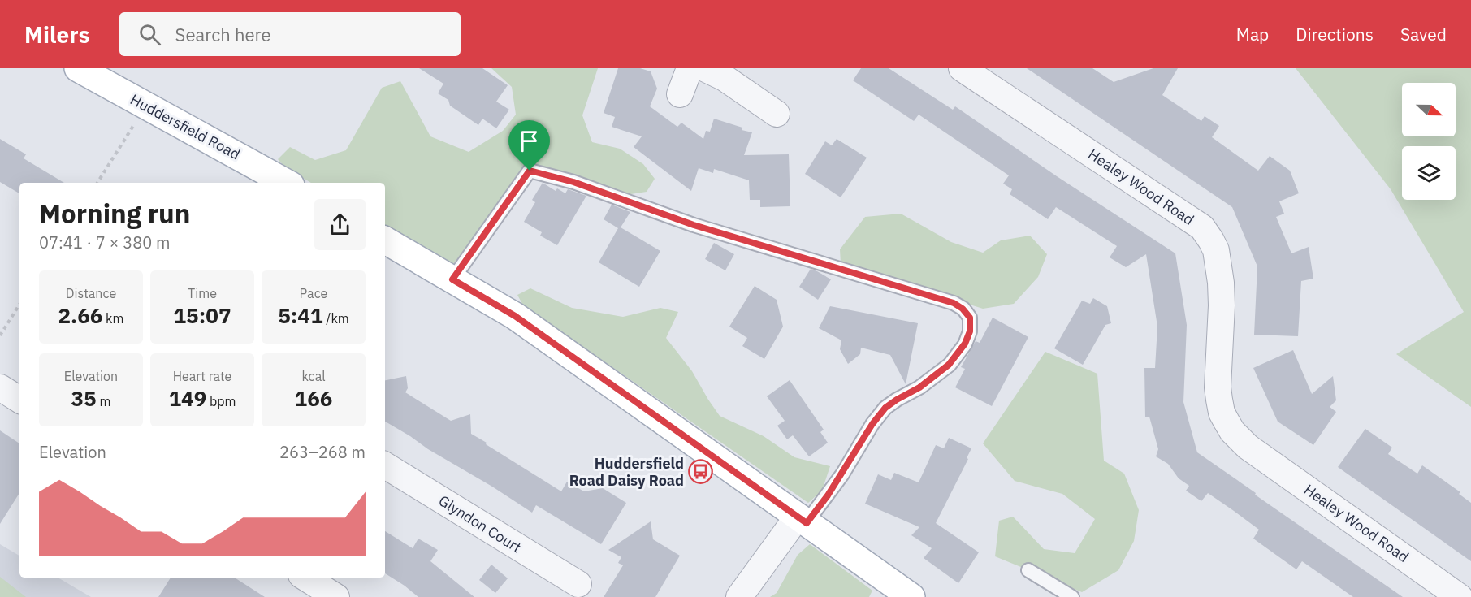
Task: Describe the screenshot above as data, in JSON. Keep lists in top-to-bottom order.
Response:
{
  "streets": {
    "main road": ["Huddersfield Road"],
    "street": ["Healey Wood Road", "Glyndon Court"]
  },
  "places": {
    "bus stop": ["Huddersfield Road Daisy Road"]
  },
  "north": "right",
  "page": {
    "header": "Milers",
    "search": "Search here",
    "nav": ["Map", "Directions", "Saved"],
    "heading": ["Morning run", "07:41 · 7 × 380 m"],
    "stats": [
      ["Distance", "2.66 km"],
      ["Time", "15:07"],
      ["Pace", "5:41 /km"],
      ["Elevation", "35 m"],
      ["Heart rate", "149 bpm"],
      ["kcal", "166"]
    ],
    "chart": ["Elevation", "263–268 m"]
  }
}
